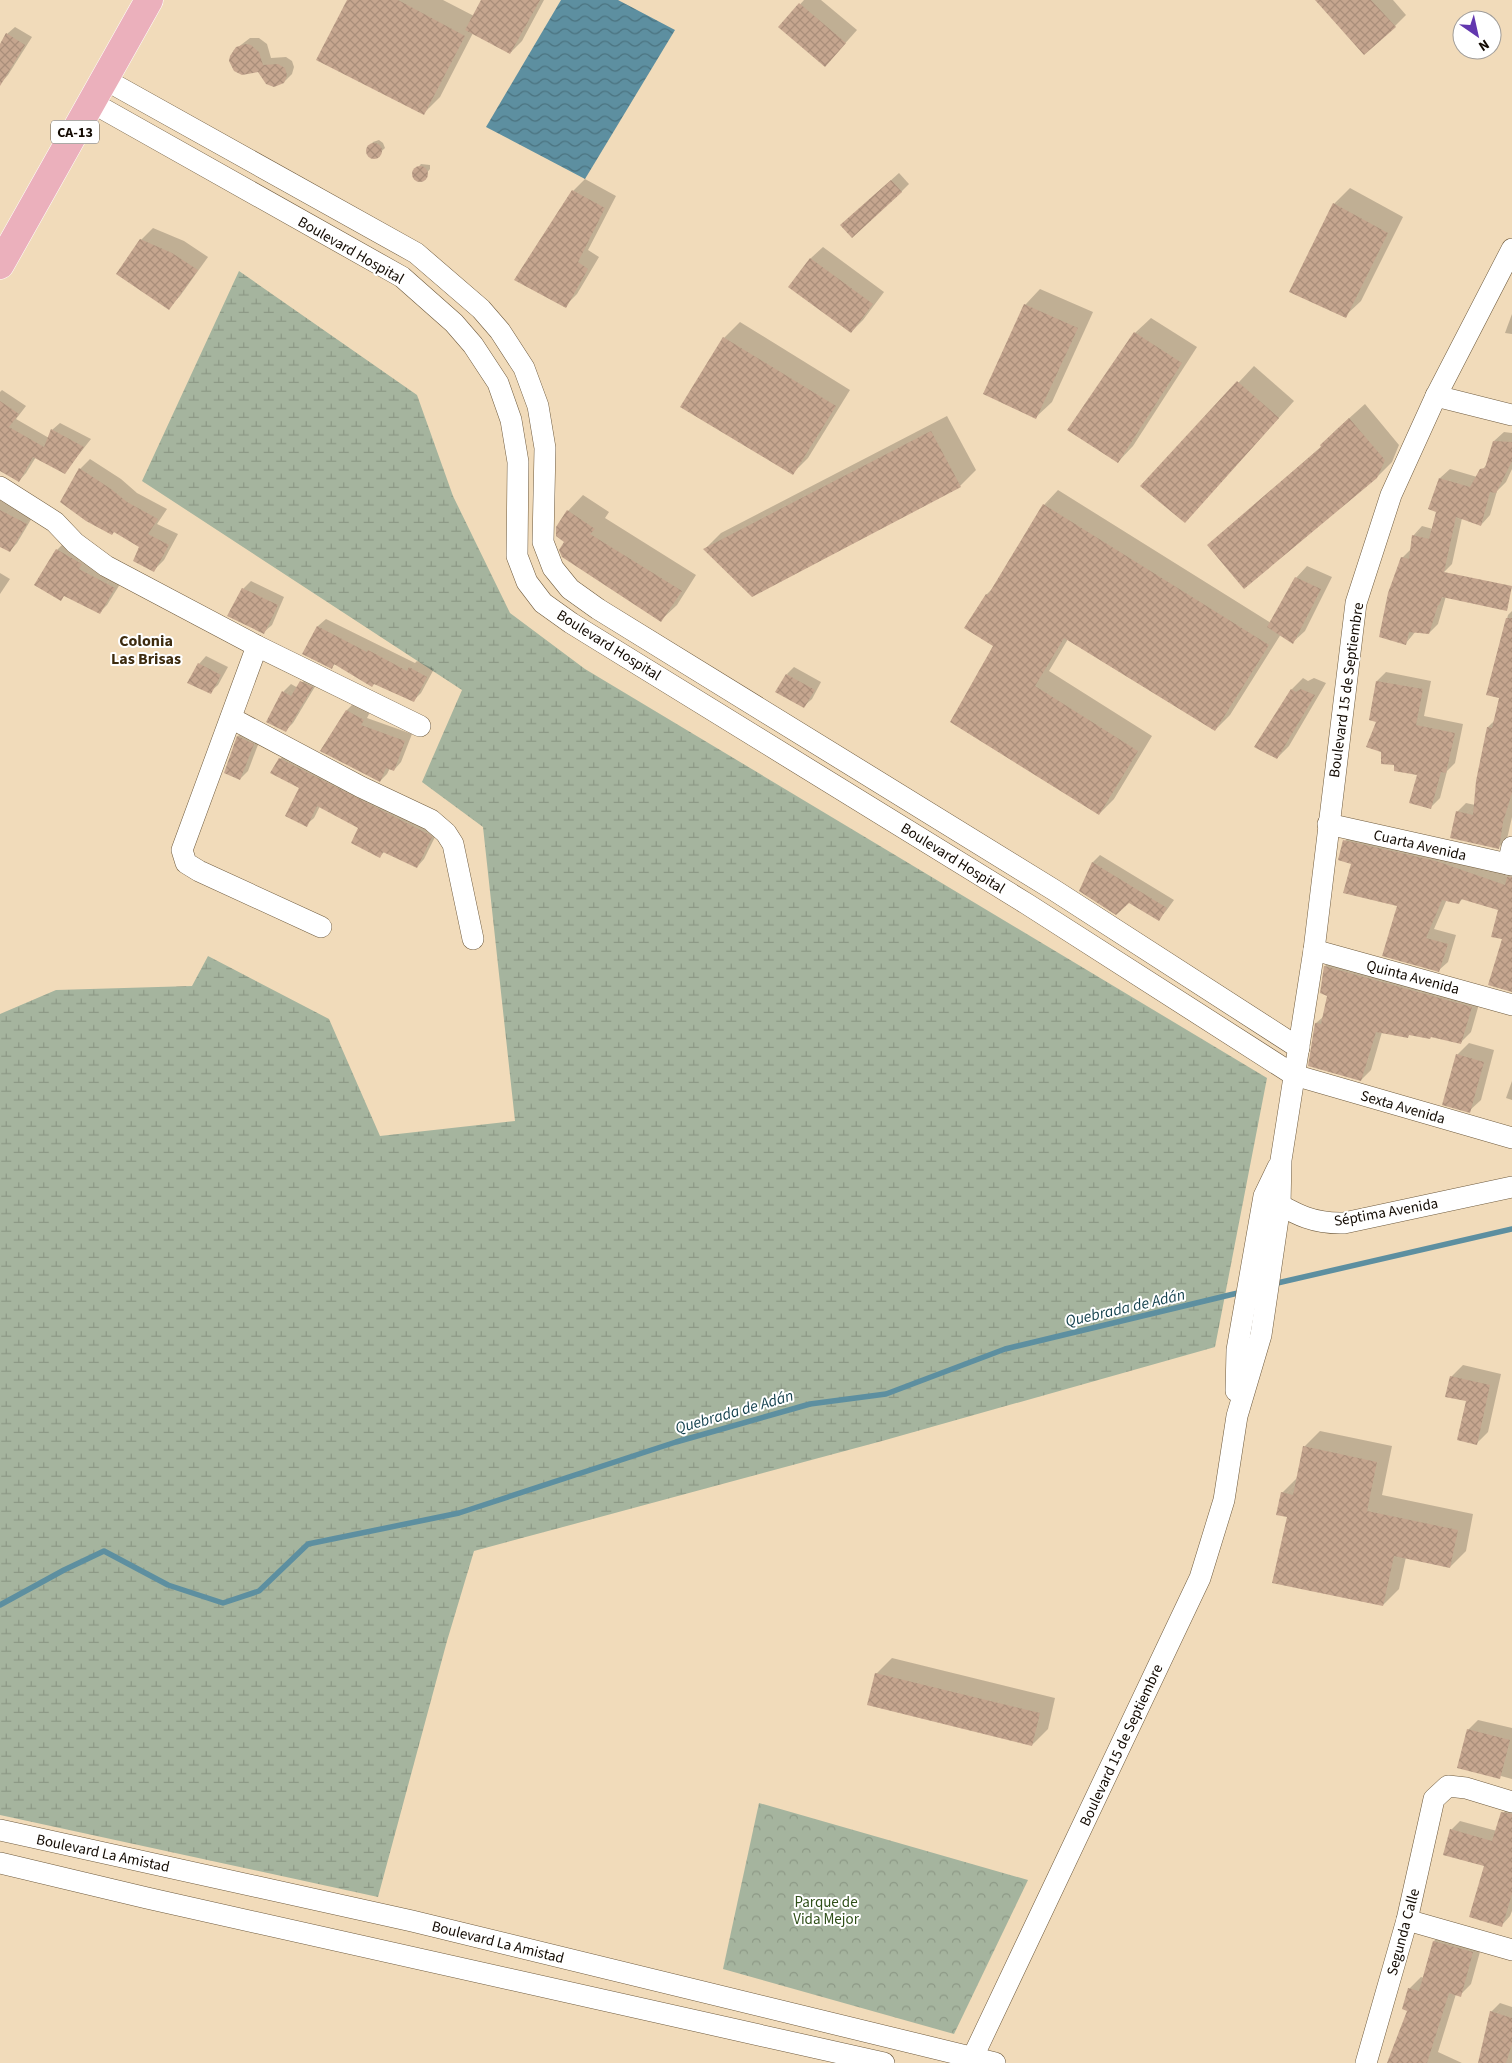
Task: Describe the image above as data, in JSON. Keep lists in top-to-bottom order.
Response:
{
  "streets": {
    "main road": ["CA-13"],
    "street": [
      "Boulevard Hospital",
      "Boulevard 15 de Septiembre",
      "Cuarta Avenida",
      "Quinta Avenida",
      "Sexta Avenida",
      "Séptima Avenida",
      "Boulevard La Amistad",
      "Segunda Calle"
    ]
  },
  "crossings": [
    ["CA-13", "Boulevard Hospital"],
    ["Boulevard Hospital", "Boulevard 15 de Septiembre"],
    ["Boulevard Hospital", "Sexta Avenida"],
    ["Boulevard 15 de Septiembre", "Cuarta Avenida"],
    ["Boulevard 15 de Septiembre", "Quinta Avenida"],
    ["Boulevard 15 de Septiembre", "Sexta Avenida"],
    ["Boulevard 15 de Septiembre", "Séptima Avenida"],
    ["Boulevard 15 de Septiembre", "Boulevard La Amistad"]
  ],
  "districts": ["Colonia Las Brisas"],
  "water": ["Quebrada de Adán"],
  "parks": ["Parque de Vida Mejor"],
  "north": "bottom right"
}
